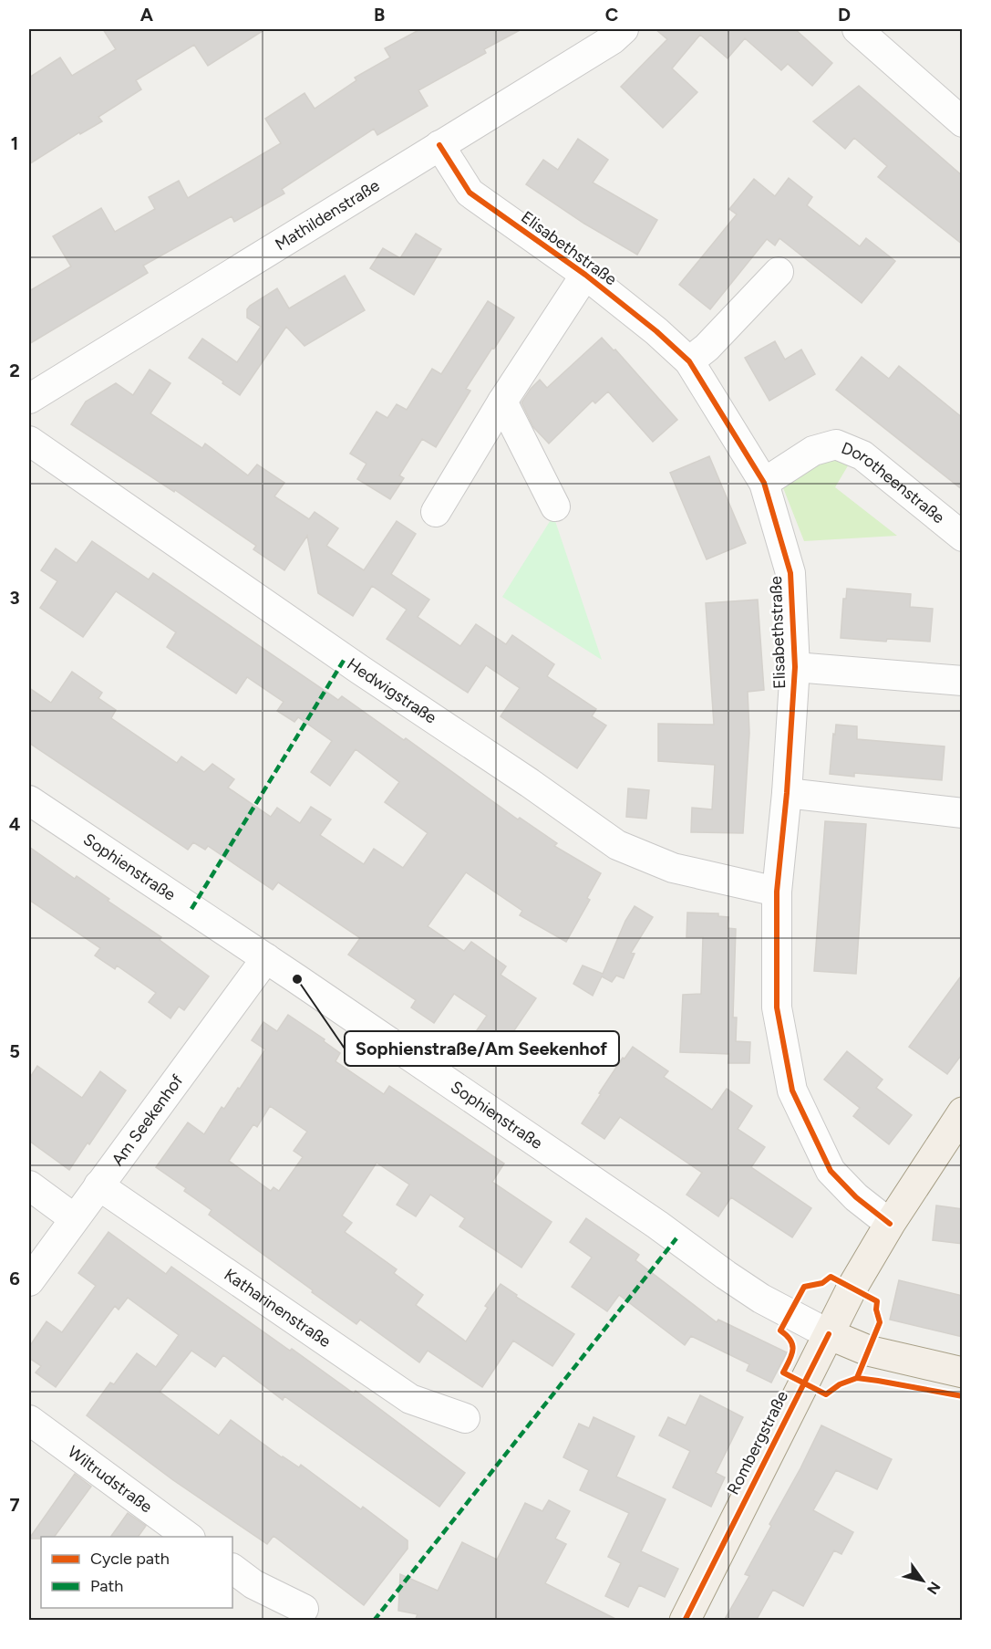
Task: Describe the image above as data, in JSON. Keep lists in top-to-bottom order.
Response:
{
  "streets": {
    "main road": ["Rombergstraße"],
    "street": [
      "Mathildenstraße",
      "Elisabethstraße",
      "Dorotheenstraße",
      "Hedwigstraße",
      "Sophienstraße",
      "Am Seekenhof",
      "Katharinenstraße",
      "Wiltrudstraße"
    ]
  },
  "crossings": [
    ["Mathildenstraße", "Elisabethstraße"],
    ["Elisabethstraße", "Dorotheenstraße"],
    ["Elisabethstraße", "Hedwigstraße"],
    ["Elisabethstraße", "Rombergstraße"],
    ["Sophienstraße", "Am Seekenhof"],
    ["Sophienstraße", "Rombergstraße"],
    ["Am Seekenhof", "Katharinenstraße"]
  ],
  "places": ["Sophienstraße/Am Seekenhof"],
  "legend": ["Cycle path", "Path"],
  "north": "bottom right",
  "grid": {
    "columns": [
      "A",
      "B",
      "C",
      "D"
    ],
    "rows": [
      "1",
      "2",
      "3",
      "4",
      "5",
      "6",
      "7"
    ]
  }
}
